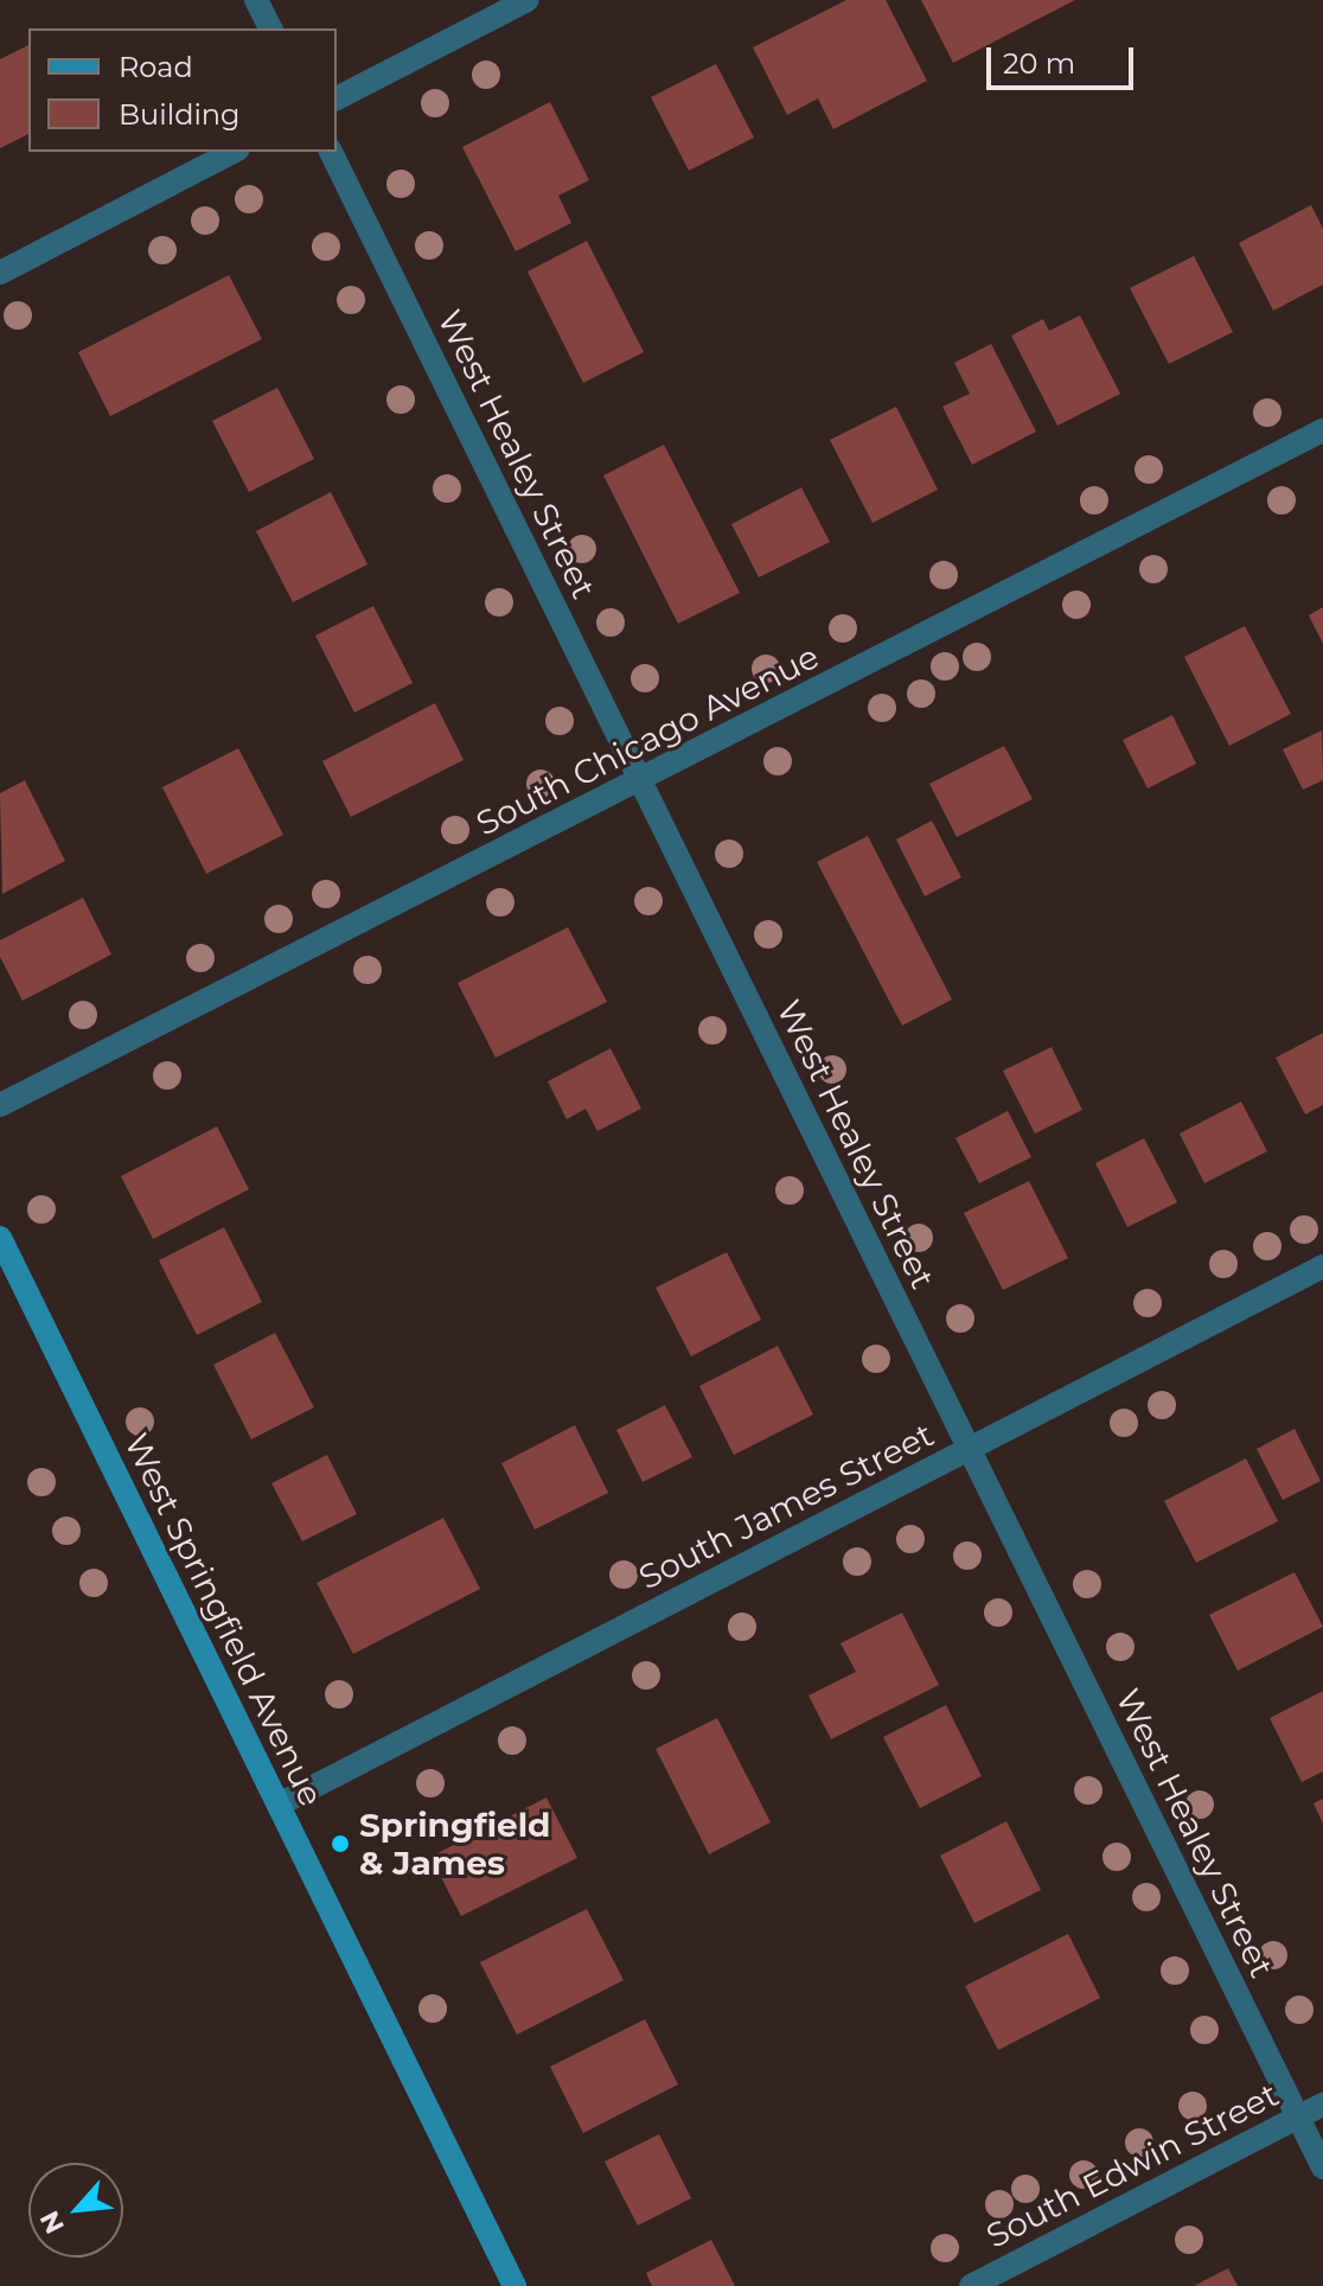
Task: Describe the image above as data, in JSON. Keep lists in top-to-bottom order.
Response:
{
  "streets": {
    "main road": ["West Springfield Avenue"],
    "street": [
      "West Healey Street",
      "South Chicago Avenue",
      "South James Street",
      "South Edwin Street"
    ]
  },
  "crossings": [
    ["West Healey Street", "South Chicago Avenue"],
    ["West Healey Street", "South James Street"],
    ["West Healey Street", "South Edwin Street"],
    ["South James Street", "West Springfield Avenue"]
  ],
  "places": ["Springfield & James"],
  "legend": ["Road", "Building"],
  "scale_bar": "20 m",
  "north": "bottom left"
}
